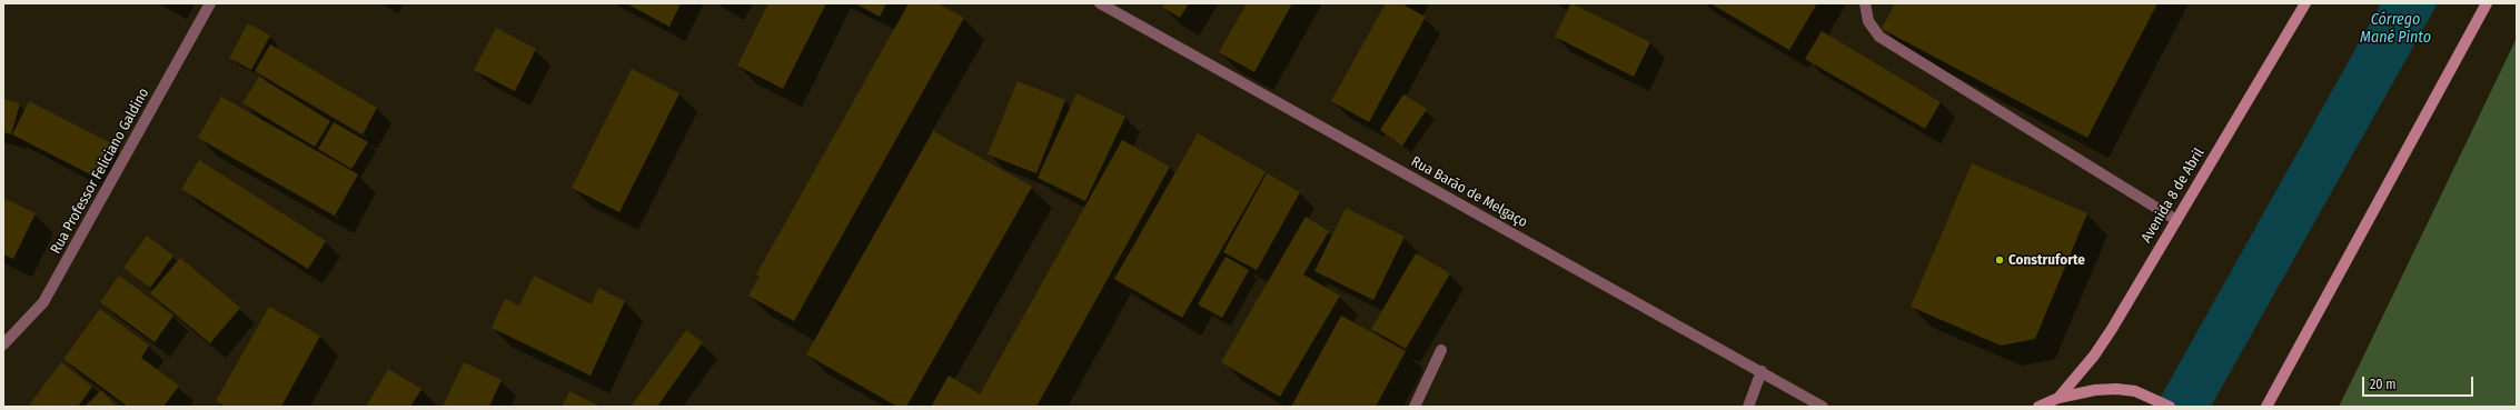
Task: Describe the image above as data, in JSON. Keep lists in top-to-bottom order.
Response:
{
  "streets": {
    "main road": ["Avenida 8 de Abril"],
    "street": ["Rua Professor Feliciano Galdino", "Rua Barão de Melgaço"]
  },
  "water": ["Córrego Mané Pinto"],
  "places": ["Construforte"],
  "scale_bar": "20 m"
}
